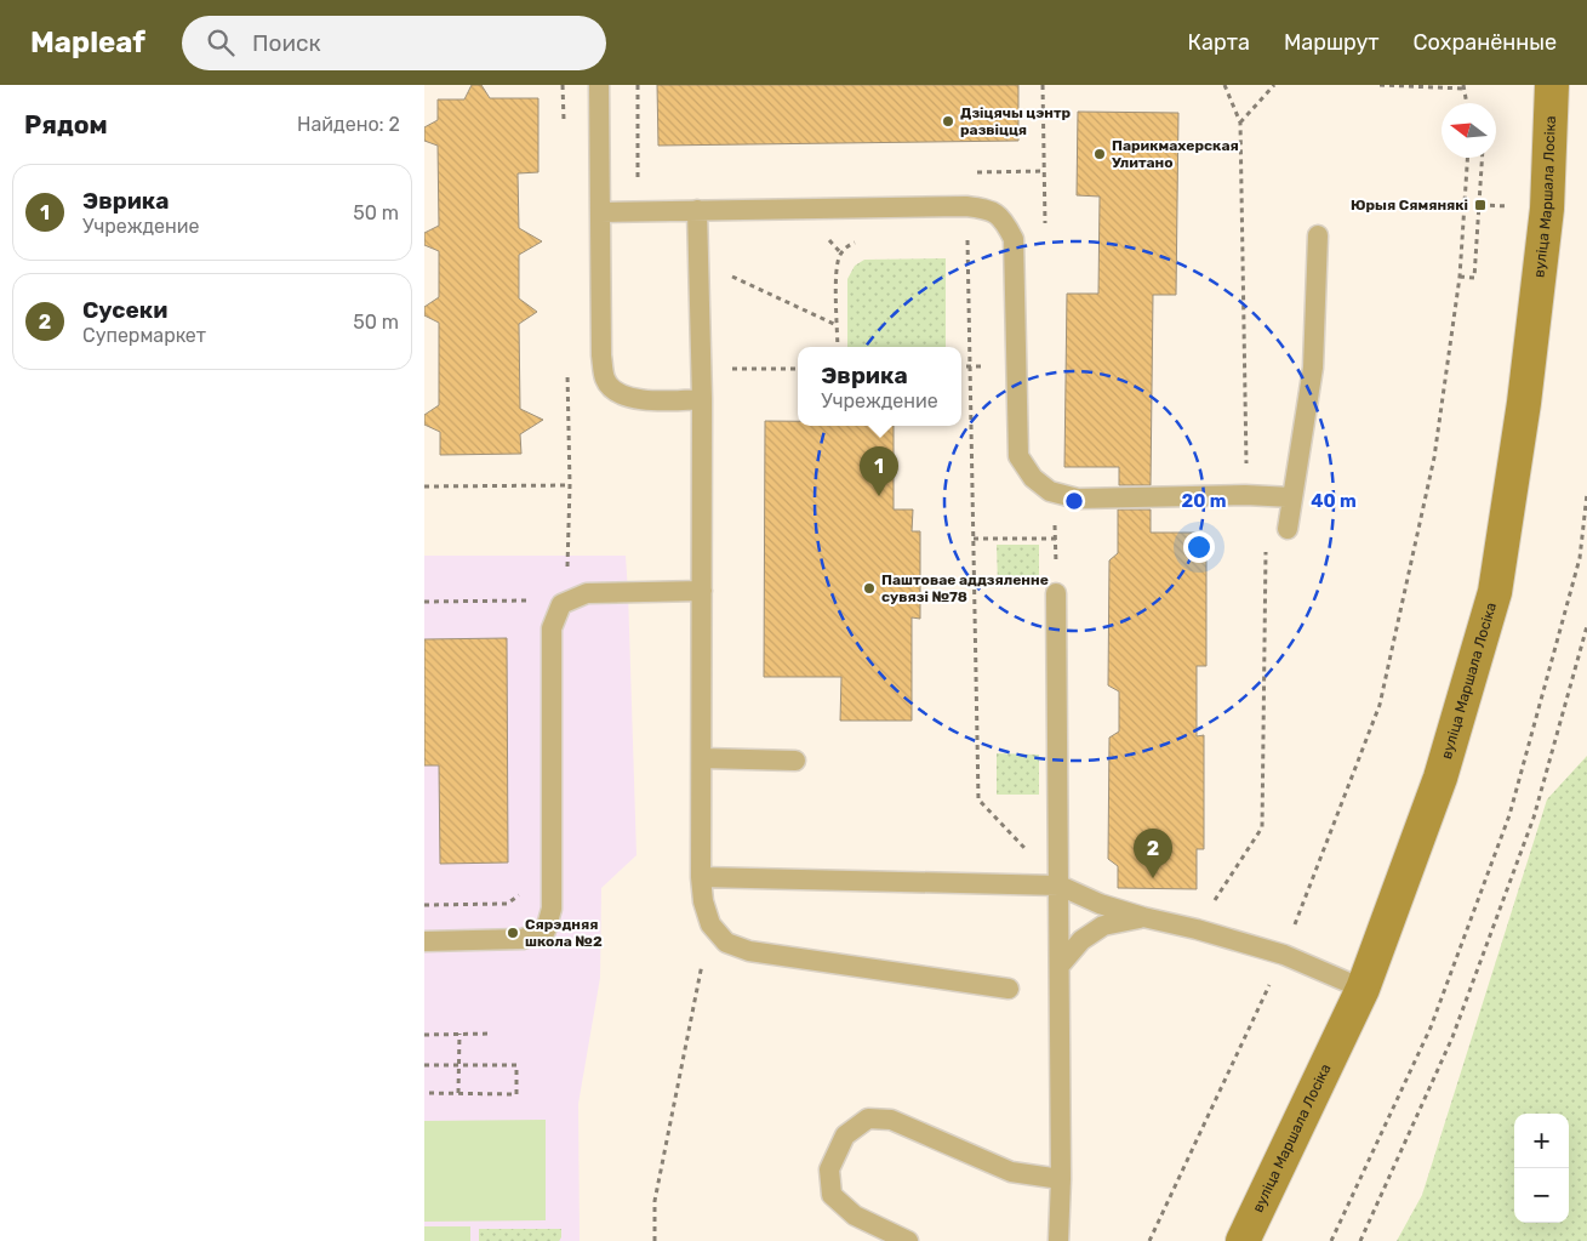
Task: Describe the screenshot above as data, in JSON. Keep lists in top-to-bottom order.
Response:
{
  "streets": {
    "main road": ["вуліца Маршала Лосіка"]
  },
  "places": {
    "other": [
      "Дзіцячы цэнтр развіцця",
      "Парикмахерская Улитано",
      "Паштовае аддзяленне сувязі №78",
      "Сярэдняя школа №2"
    ],
    "transit": ["Юрыя Сямянякі"]
  },
  "north": "left",
  "page": {
    "header": "Mapleaf",
    "search": "Поиск",
    "nav": ["Карта", "Маршрут", "Сохранённые"],
    "heading": ["Рядом", "Найдено: 2"],
    "list": [
      {
        "mark": "1",
        "name": "Эврика",
        "note": "Учреждение",
        "value": "50 m"
      },
      {
        "mark": "2",
        "name": "Сусеки",
        "note": "Супермаркет",
        "value": "50 m"
      }
    ],
    "popup": ["Эврика", "Учреждение"],
    "pins": ["1", "2"],
    "map_buttons": ["+", "−"]
  },
  "rings": ["20 m", "40 m"]
}
